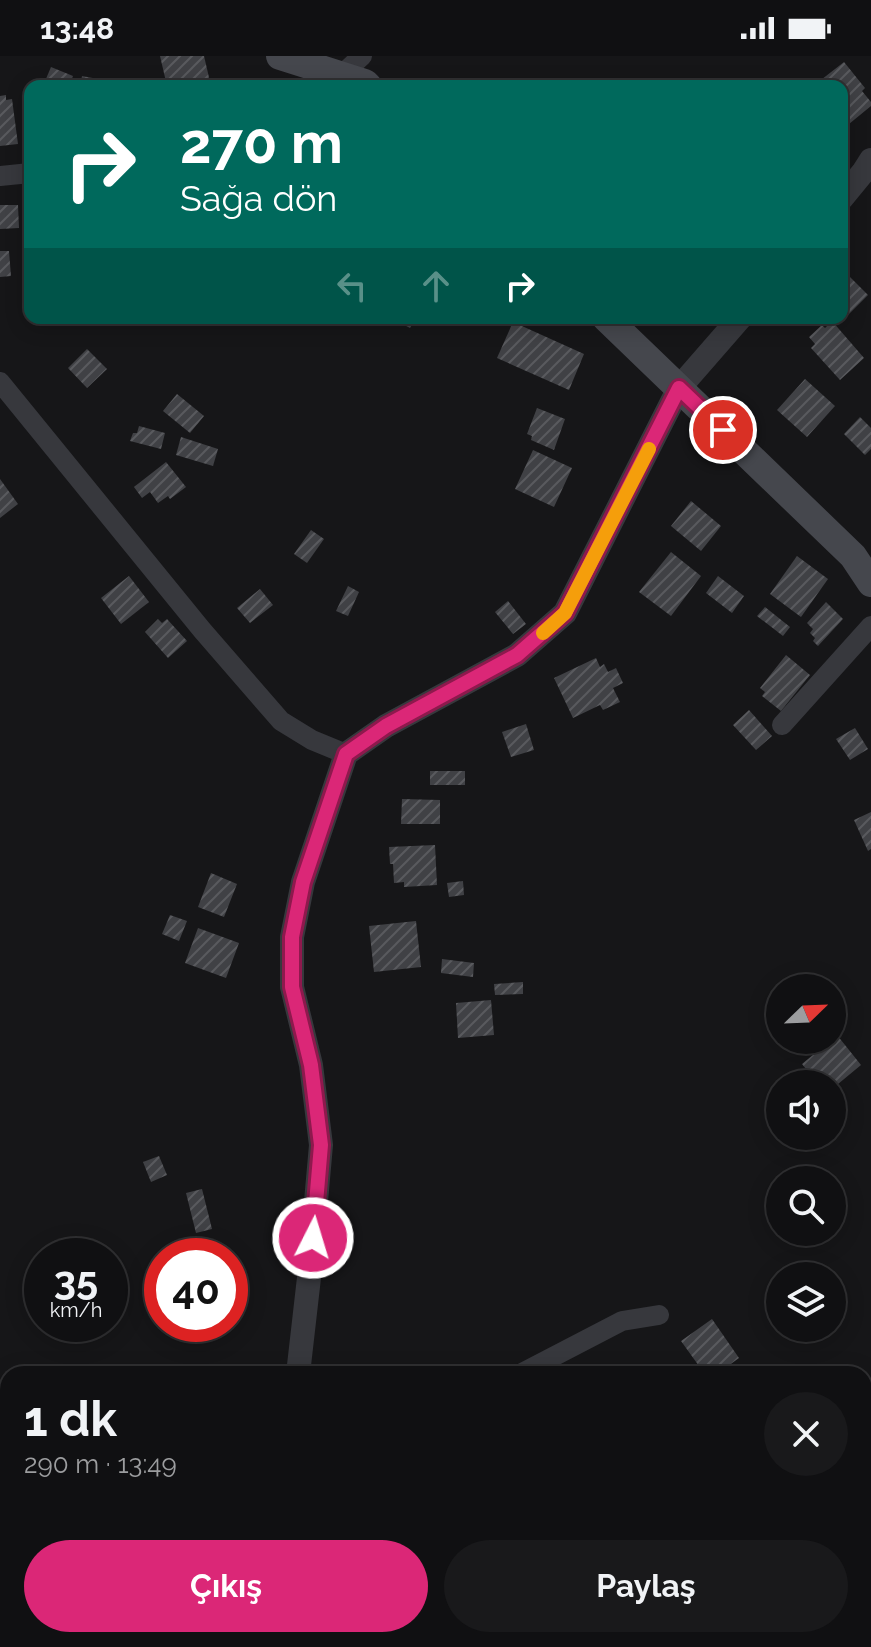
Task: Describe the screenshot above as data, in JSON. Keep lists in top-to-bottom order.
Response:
{
  "north": "top right",
  "page": {
    "status": "13:48",
    "turn": ["270 m", "Sağa dön"],
    "speed": "35 km/h",
    "limit": "40",
    "heading": ["1 dk", "290 m · 13:49"],
    "buttons": ["Çıkış", "Paylaş"]
  }
}
